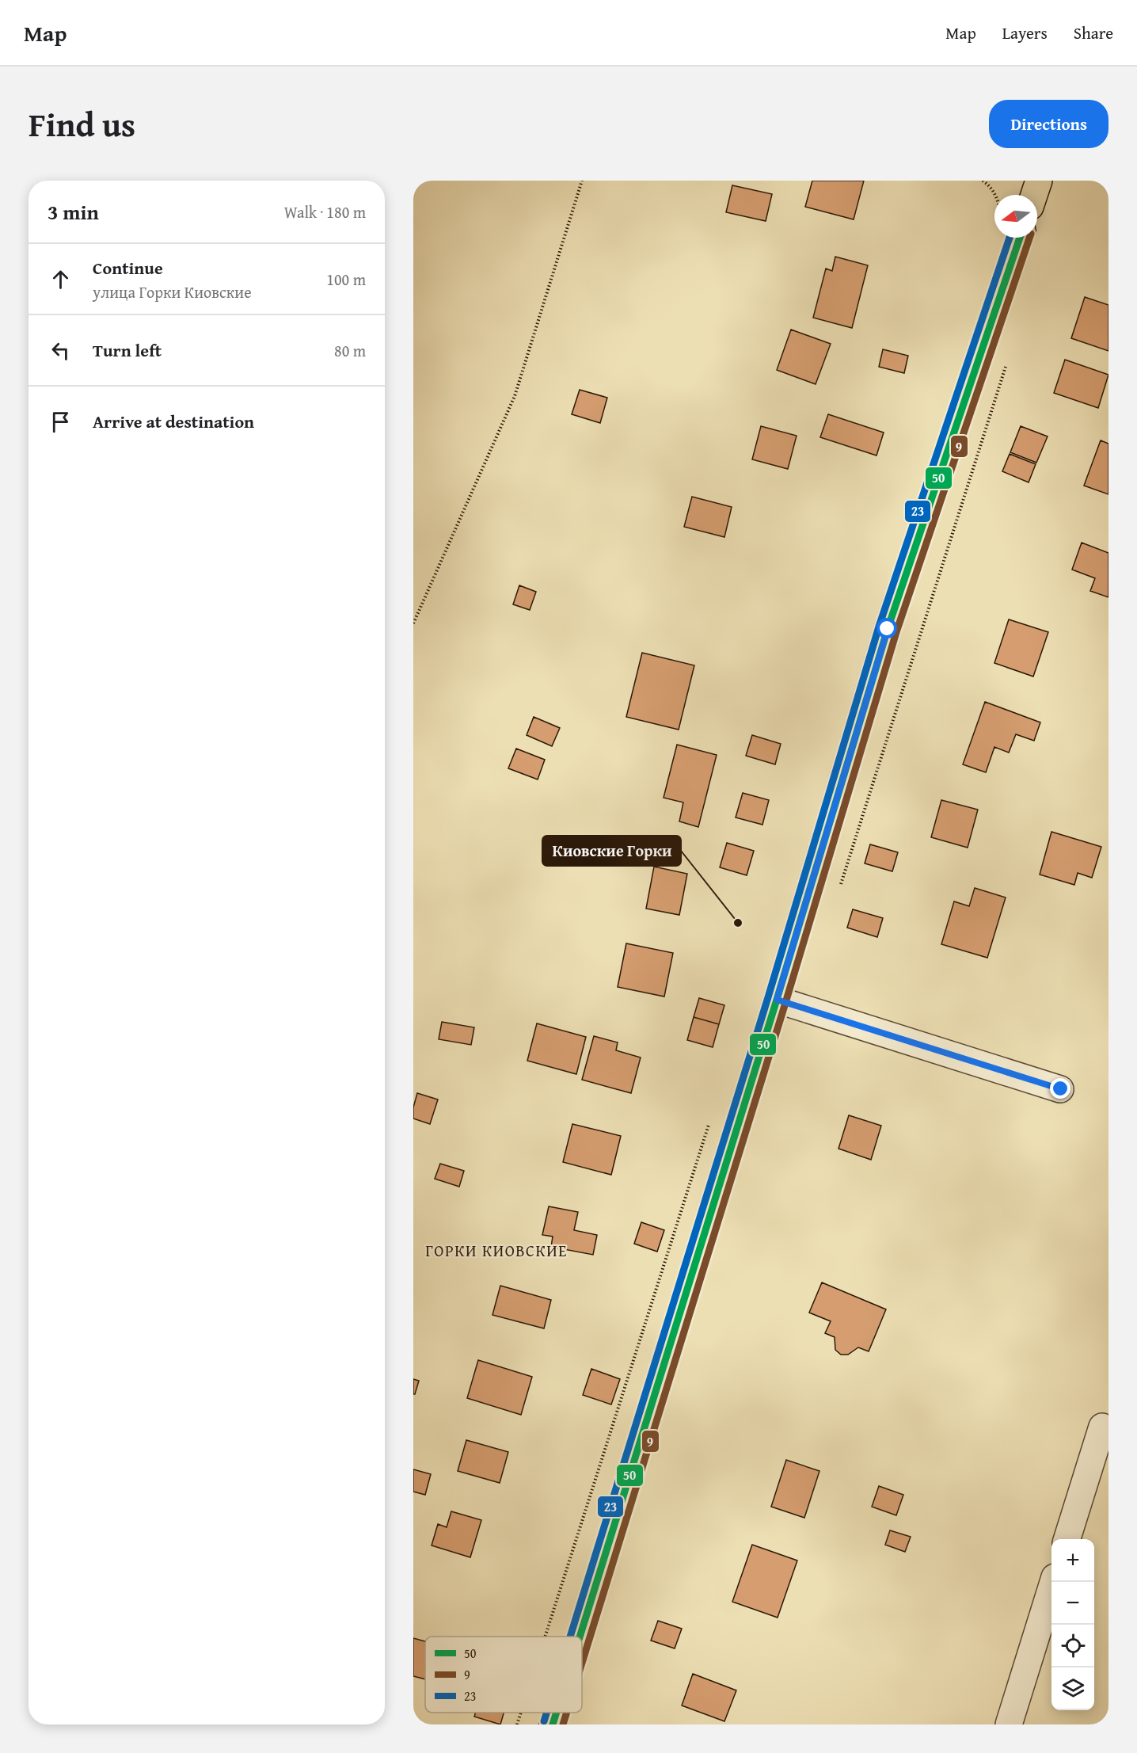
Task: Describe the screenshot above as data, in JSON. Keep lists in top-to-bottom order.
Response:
{
  "districts": ["ГОРКИ КИОВСКИЕ"],
  "places": ["Киовские Горки"],
  "lines": ["transit line 50", "transit line 9", "transit line 23"],
  "legend": ["50", "9", "23"],
  "north": "left",
  "page": {
    "header": "Map",
    "nav": ["Map", "Layers", "Share"],
    "title": "Find us",
    "buttons": "Directions",
    "heading": ["3 min", "Walk · 180 m"],
    "list": [
      ["Continue", "улица Горки Киовские", "100 m"],
      ["Turn left", "80 m"],
      "Arrive at destination"
    ],
    "map_buttons": ["+", "−"]
  }
}
